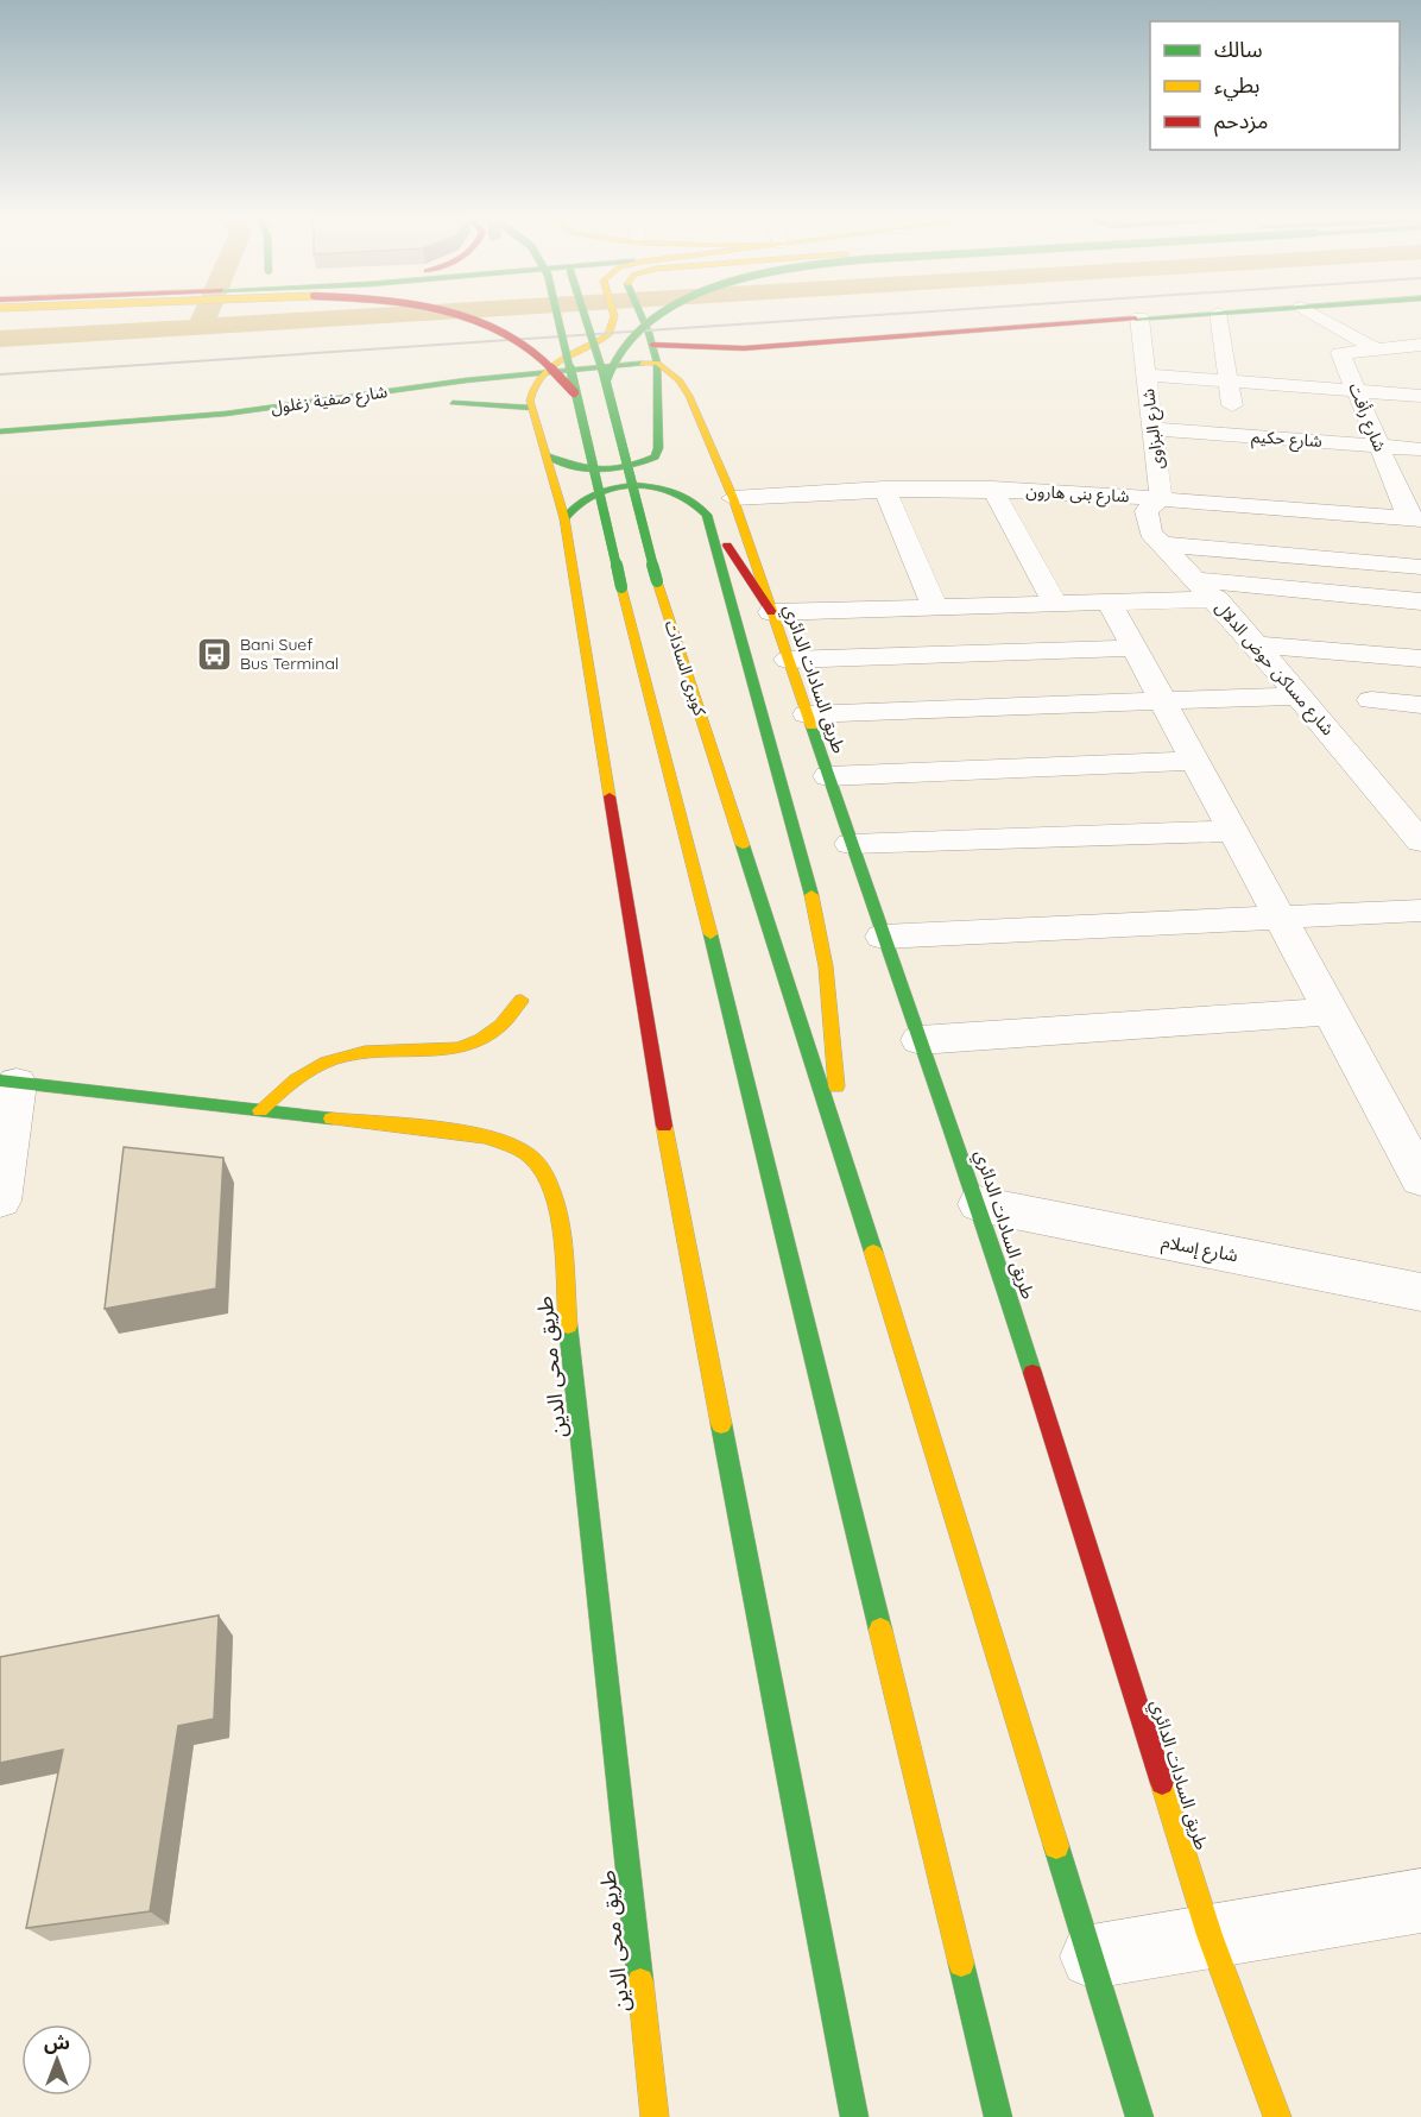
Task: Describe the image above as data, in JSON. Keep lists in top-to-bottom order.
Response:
{
  "streets": {
    "main road": [
      "شارع صفية زغلول",
      "كوبرى السادات",
      "طريق السادات الدائري",
      "طريق محى الدين"
    ],
    "street": [
      "شارع رأفت",
      "شارع البزاوى",
      "شارع حكيم",
      "شارع بنى هارون",
      "شارع مساكن حوض الدلال",
      "شارع إسلام"
    ]
  },
  "crossings": [
    ["شارع صفية زغلول", "طريق السادات الدائري"],
    ["شارع رأفت", "شارع حكيم"],
    ["شارع رأفت", "شارع بنى هارون"],
    ["شارع البزاوى", "شارع حكيم"],
    ["شارع البزاوى", "شارع بنى هارون"],
    ["شارع البزاوى", "شارع مساكن حوض الدلال"],
    ["شارع بنى هارون", "شارع مساكن حوض الدلال"],
    ["شارع بنى هارون", "طريق السادات الدائري"],
    ["طريق السادات الدائري", "شارع إسلام"]
  ],
  "places": {
    "bus stop": ["Bani Suef Bus Terminal"]
  },
  "legend": ["سالك", "بطيء", "مزدحم"],
  "north": "top"
}
